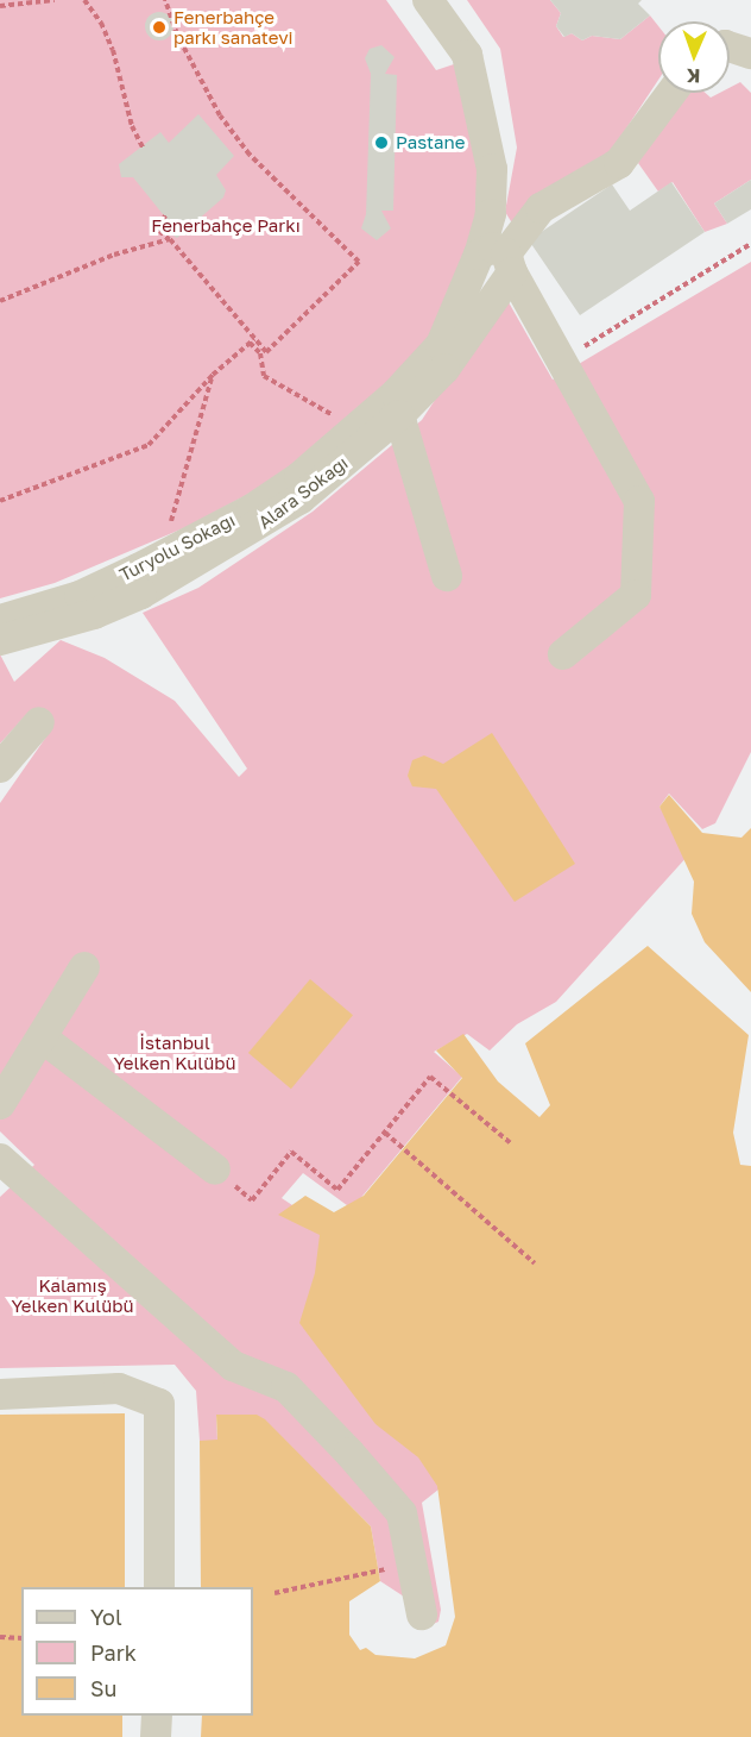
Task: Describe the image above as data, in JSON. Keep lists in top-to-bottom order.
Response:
{
  "streets": {
    "street": ["Alara Sokağı", "Turyolu Sokağı"]
  },
  "crossings": [
    ["Alara Sokağı", "Turyolu Sokağı"]
  ],
  "parks": ["Fenerbahçe Parkı", "İstanbul Yelken Kulübü", "Kalamış Yelken Kulübü"],
  "places": ["Fenerbahçe parkı sanatevi", "Pastane"],
  "legend": ["Yol", "Park", "Su"],
  "north": "bottom"
}
